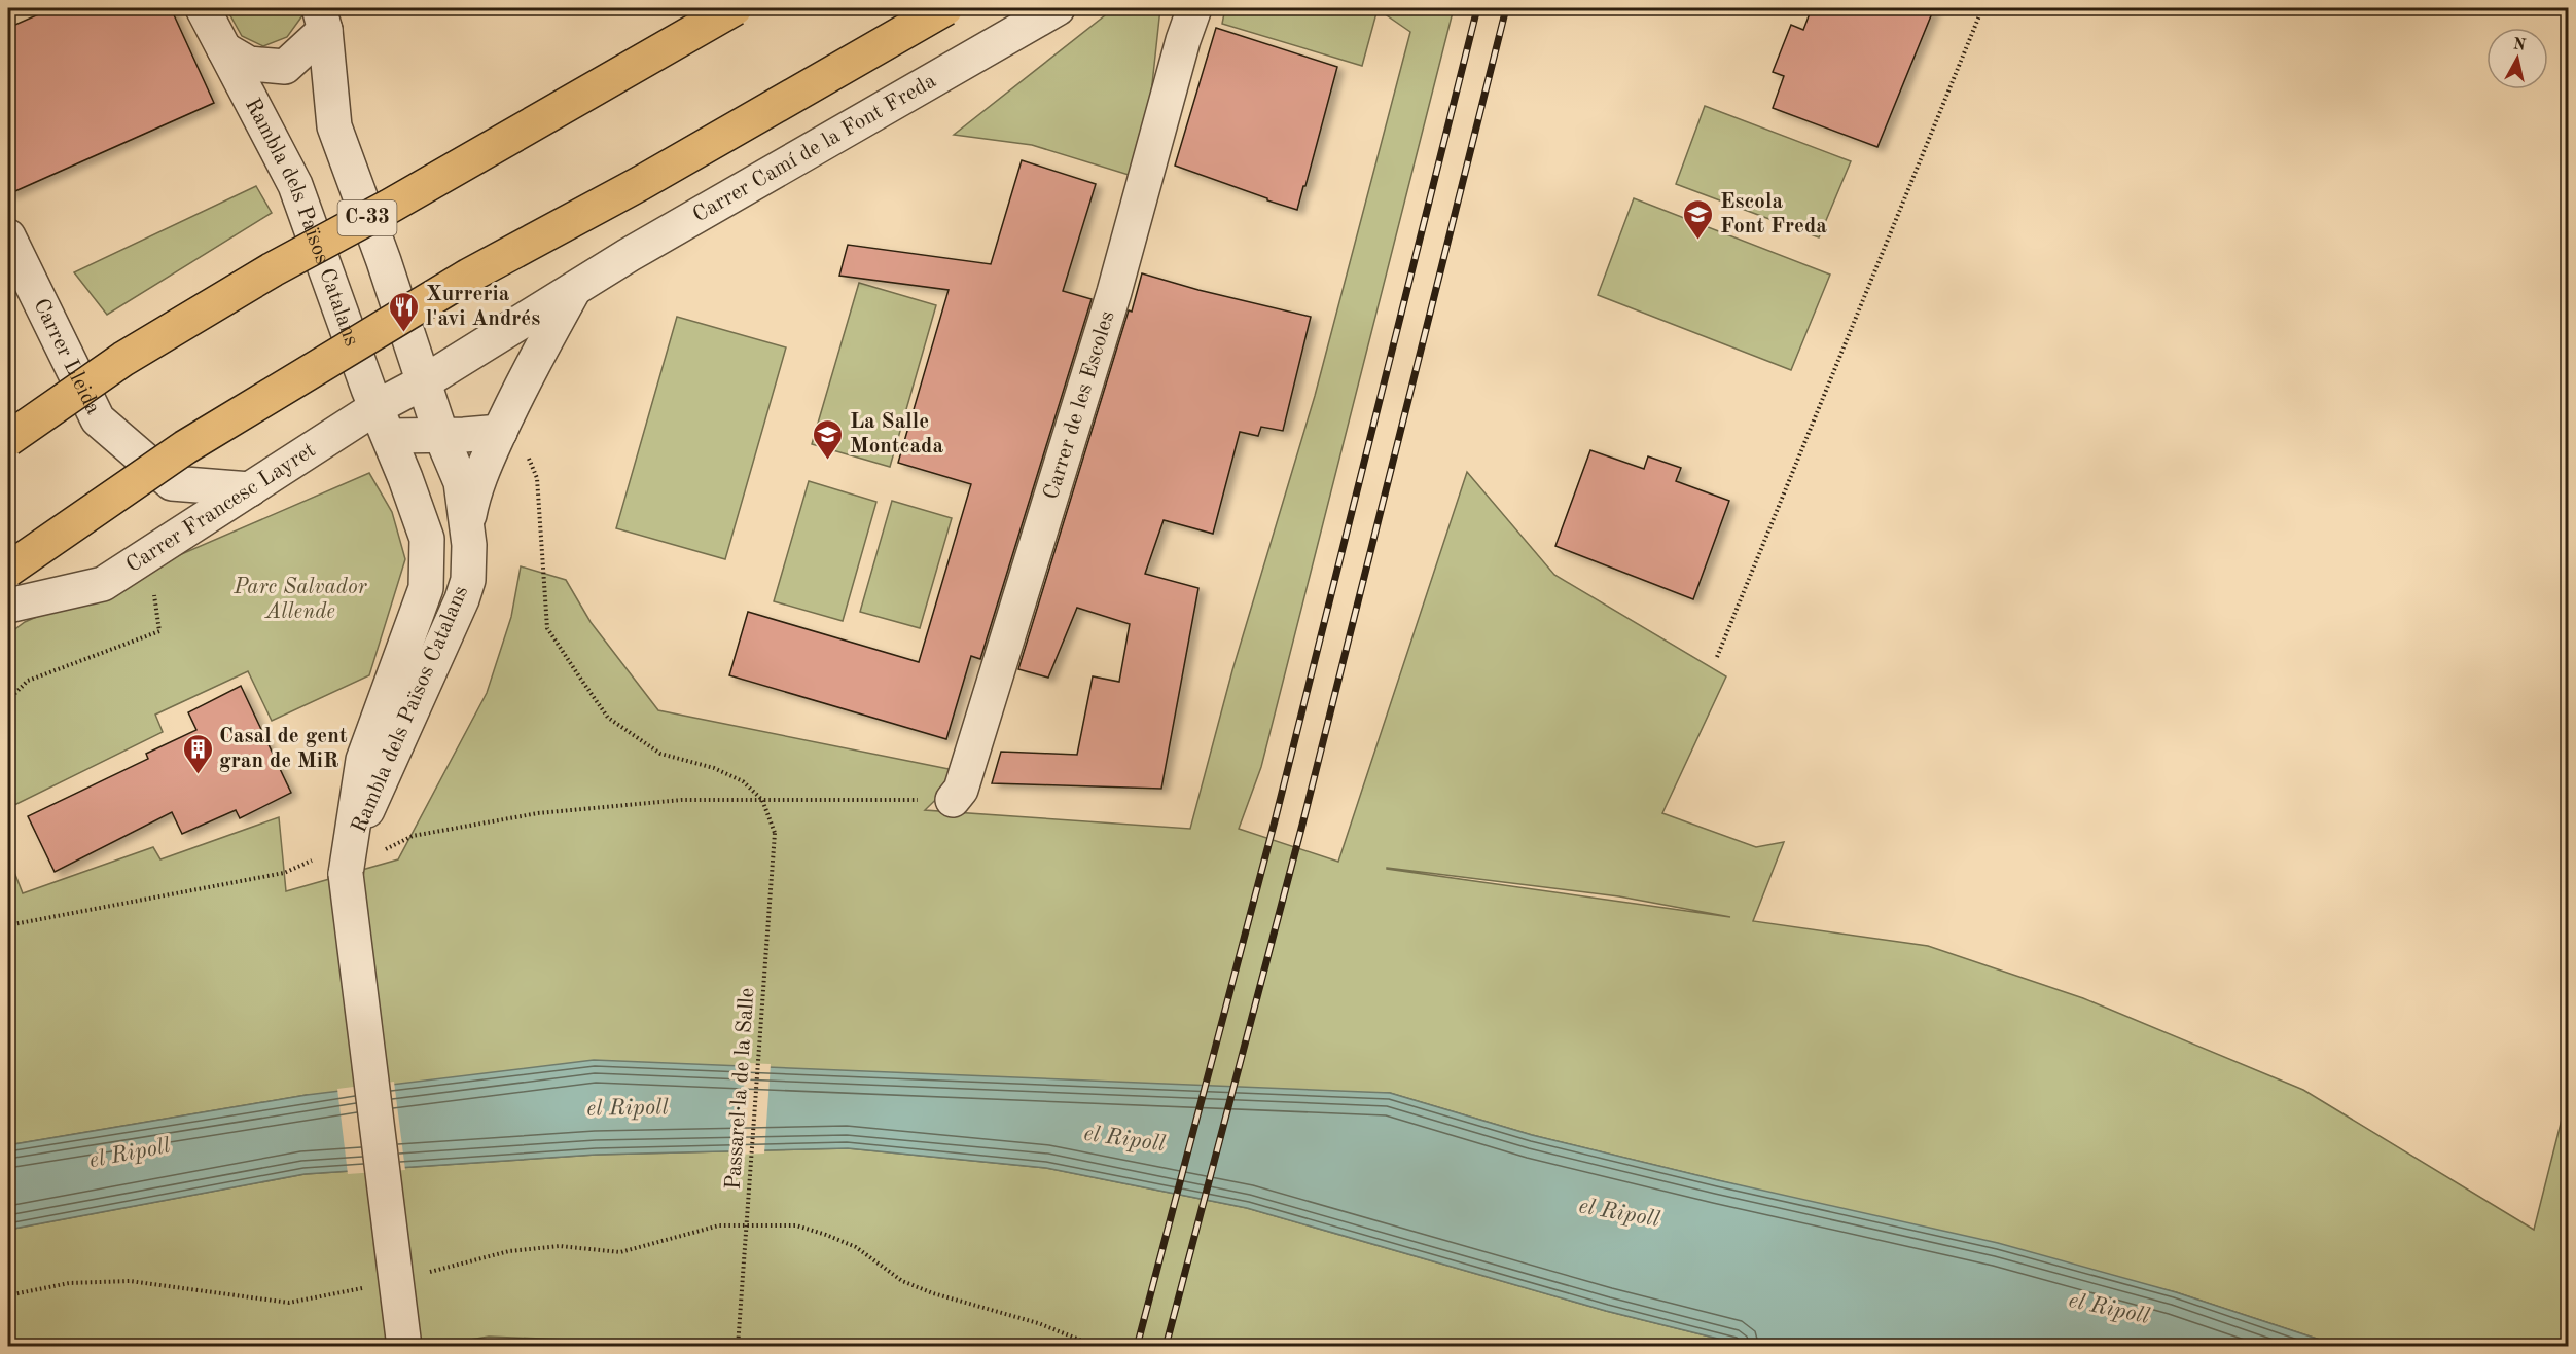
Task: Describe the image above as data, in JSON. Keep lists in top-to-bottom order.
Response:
{
  "streets": {
    "highway": ["C-33"],
    "street": [
      "Carrer Camí de la Font Freda",
      "Rambla dels Països Catalans",
      "Carrer Lleida",
      "Carrer de les Escoles",
      "Carrer Francesc Layret"
    ],
    "path": ["Passarel·la de la Salle"]
  },
  "crossings": [
    ["Carrer Camí de la Font Freda", "Rambla dels Països Catalans"],
    ["Carrer Camí de la Font Freda", "Carrer Francesc Layret"],
    ["Rambla dels Països Catalans", "Carrer Francesc Layret"],
    ["Carrer Lleida", "Carrer Francesc Layret"]
  ],
  "water": ["el Ripoll"],
  "parks": ["Parc Salvador Allende"],
  "places": {
    "school or university": ["Escola Font Freda", "La Salle Montcada"],
    "restaurant": ["Xurreria l'avi Andrés"],
    "building": ["Casal de gent gran de MiR"]
  },
  "north": "top"
}
